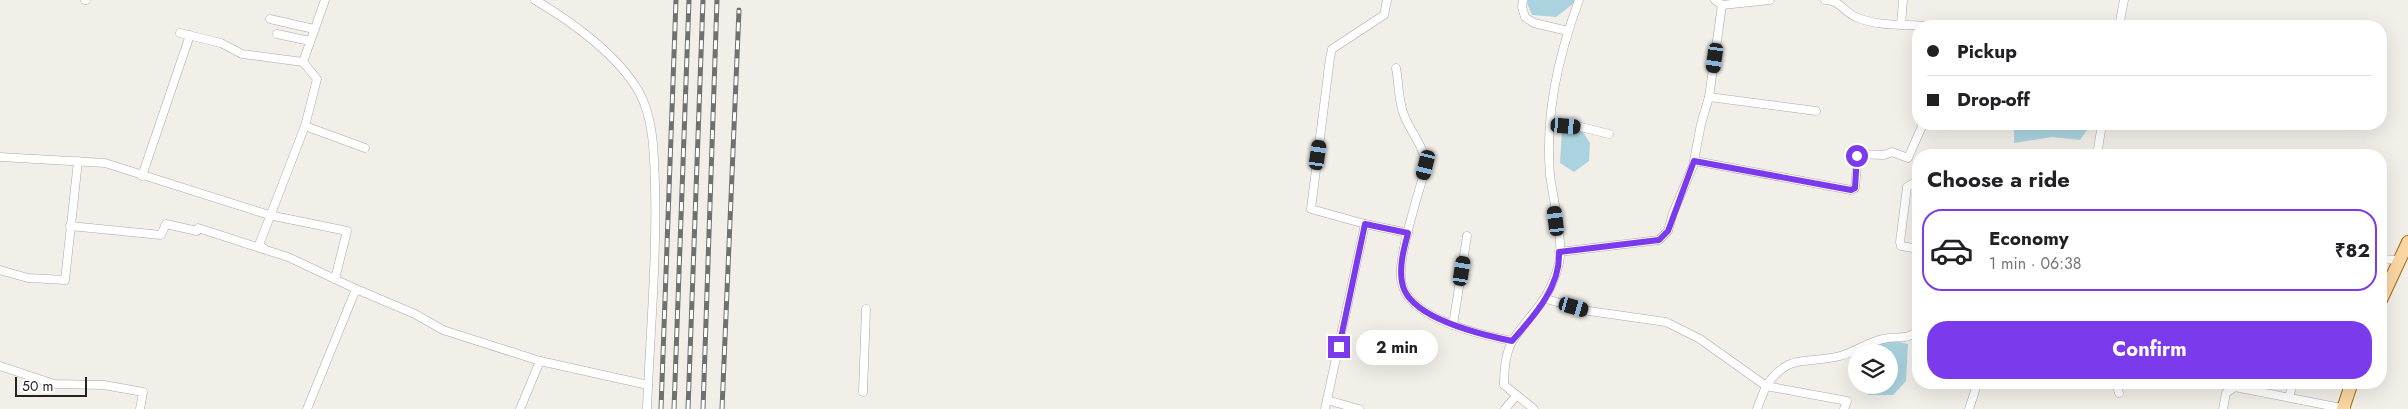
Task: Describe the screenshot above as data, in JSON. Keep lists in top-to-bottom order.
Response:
{
  "scale_bar": "50 m",
  "page": {
    "banner": ["Pickup", "Drop-off"],
    "heading": "Choose a ride",
    "list": [
      {
        "name": "Economy",
        "note": "1 min · 06:38",
        "value": "₹82"
      }
    ],
    "buttons": "Confirm",
    "bubble": "2 min",
    "scale": "50 m"
  }
}
